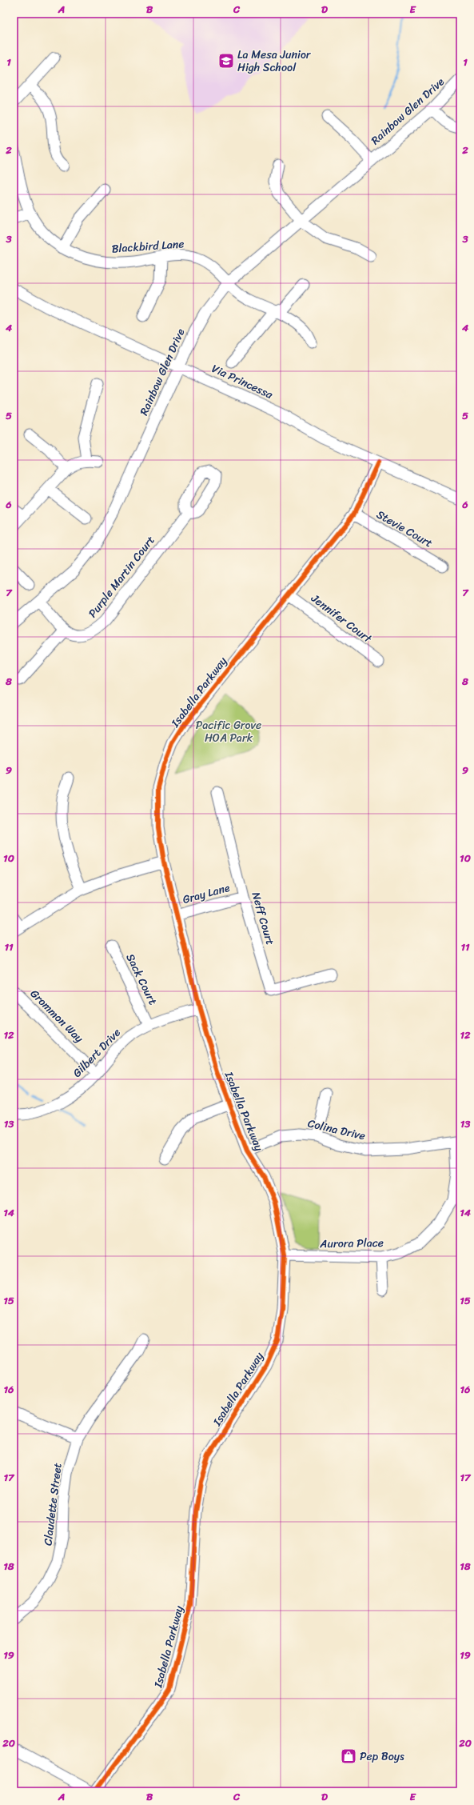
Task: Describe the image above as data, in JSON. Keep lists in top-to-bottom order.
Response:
{
  "streets": {
    "street": [
      "Rainbow Glen Drive",
      "Blackbird Lane",
      "Via Princessa",
      "Stevie Court",
      "Purple Martin Court",
      "Jennifer Court",
      "Isabella Parkway",
      "Gray Lane",
      "Neff Court",
      "Sack Court",
      "Grommon Way",
      "Gilbert Drive",
      "Colina Drive",
      "Aurora Place",
      "Claudette Street"
    ]
  },
  "crossings": [
    ["Rainbow Glen Drive", "Blackbird Lane"],
    ["Rainbow Glen Drive", "Via Princessa"],
    ["Via Princessa", "Isabella Parkway"],
    ["Stevie Court", "Isabella Parkway"],
    ["Jennifer Court", "Isabella Parkway"],
    ["Isabella Parkway", "Gray Lane"],
    ["Isabella Parkway", "Gilbert Drive"],
    ["Isabella Parkway", "Colina Drive"],
    ["Isabella Parkway", "Aurora Place"],
    ["Gray Lane", "Neff Court"],
    ["Sack Court", "Gilbert Drive"],
    ["Grommon Way", "Gilbert Drive"],
    ["Colina Drive", "Aurora Place"]
  ],
  "parks": ["Pacific Grove HOA Park"],
  "places": {
    "school or university": ["La Mesa Junior High School"],
    "shop": ["Pep Boys"]
  },
  "grid": {
    "columns": [
      "A",
      "B",
      "C",
      "D",
      "E"
    ],
    "rows": [
      "1",
      "2",
      "3",
      "4",
      "5",
      "6",
      "7",
      "8",
      "9",
      "10",
      "11",
      "12",
      "13",
      "14",
      "15",
      "16",
      "17",
      "18",
      "19",
      "20"
    ]
  }
}
